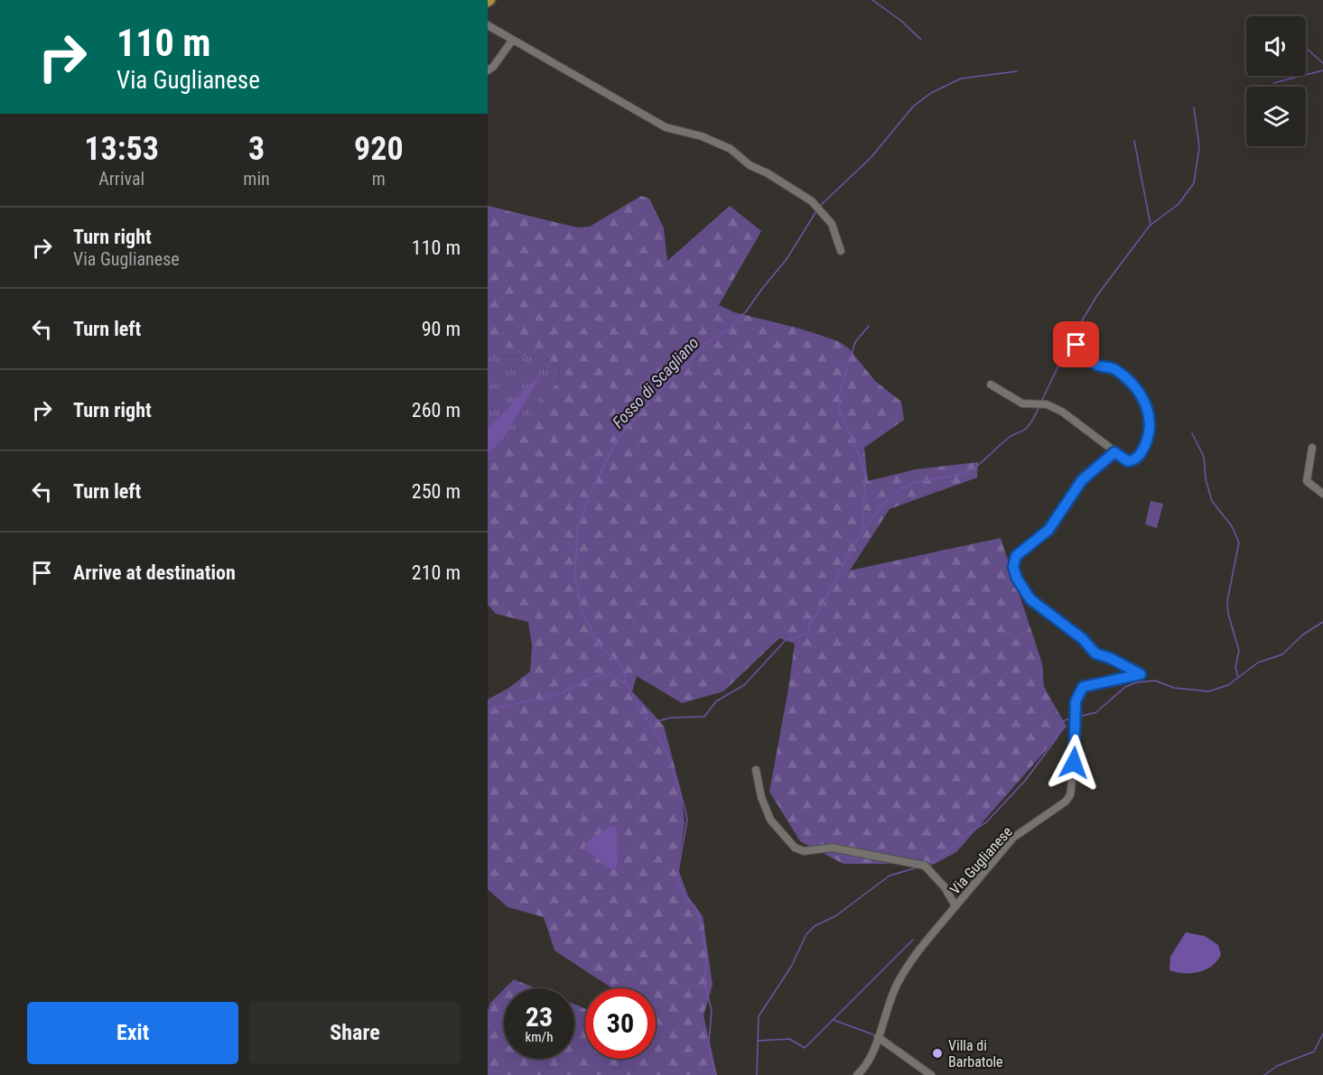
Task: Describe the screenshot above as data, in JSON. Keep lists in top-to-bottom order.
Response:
{
  "streets": {
    "street": ["Via Guglianese"]
  },
  "water": ["Fosso di Scagliano"],
  "places": ["Villa di Barbatole"],
  "page": {
    "turn": ["110 m", "Via Guglianese"],
    "eta": [
      "13:53",
      "Arrival",
      "3",
      "min",
      "920",
      "m"
    ],
    "list": [
      {
        "name": "Turn right",
        "note": "Via Guglianese",
        "value": "110 m"
      },
      {
        "name": "Turn left",
        "value": "90 m"
      },
      {
        "name": "Turn right",
        "value": "260 m"
      },
      {
        "name": "Turn left",
        "value": "250 m"
      },
      {
        "name": "Arrive at destination",
        "value": "210 m"
      }
    ],
    "speed": "23 km/h",
    "limit": "30",
    "buttons": ["Exit", "Share"]
  }
}
